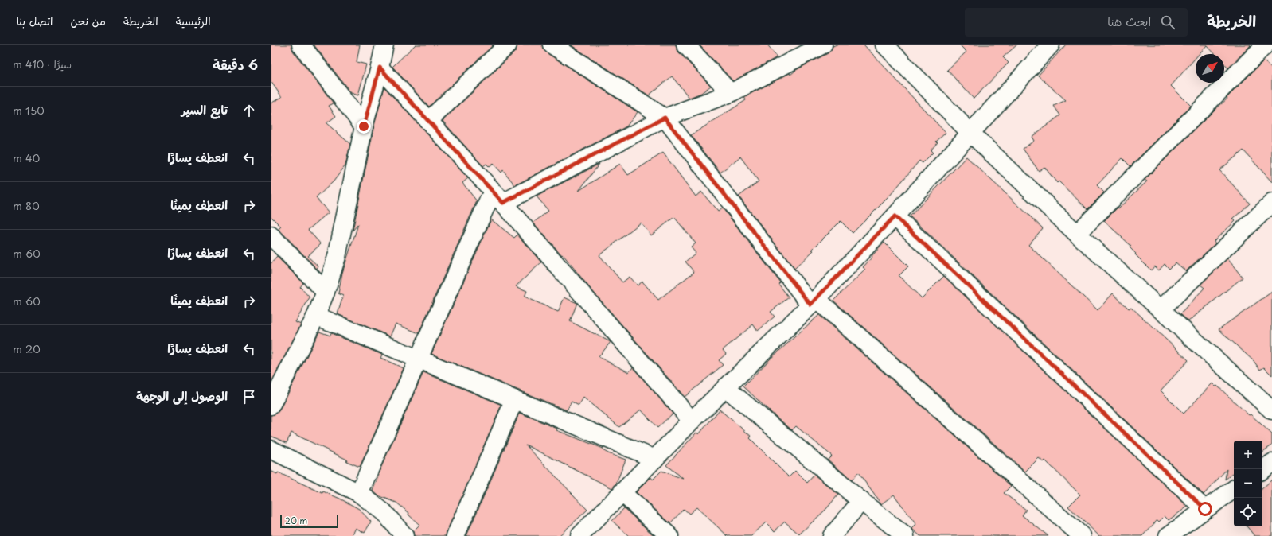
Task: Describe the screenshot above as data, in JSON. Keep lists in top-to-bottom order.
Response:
{
  "scale_bar": "20 m",
  "north": "top right",
  "page": {
    "header": "الخريطة",
    "search": "ابحث هنا",
    "nav": [
      "الرئيسية",
      "الخريطة",
      "من نحن",
      "اتصل بنا"
    ],
    "heading": ["6 دقيقة", "سيرًا · 410 m"],
    "list": [
      ["تابع السير", "150 m"],
      ["انعطف يسارًا", "40 m"],
      ["انعطف يمينًا", "80 m"],
      ["انعطف يسارًا", "60 m"],
      ["انعطف يمينًا", "60 m"],
      ["انعطف يسارًا", "20 m"],
      "الوصول إلى الوجهة"
    ],
    "map_buttons": ["+", "−"],
    "scale": "20 m"
  }
}
